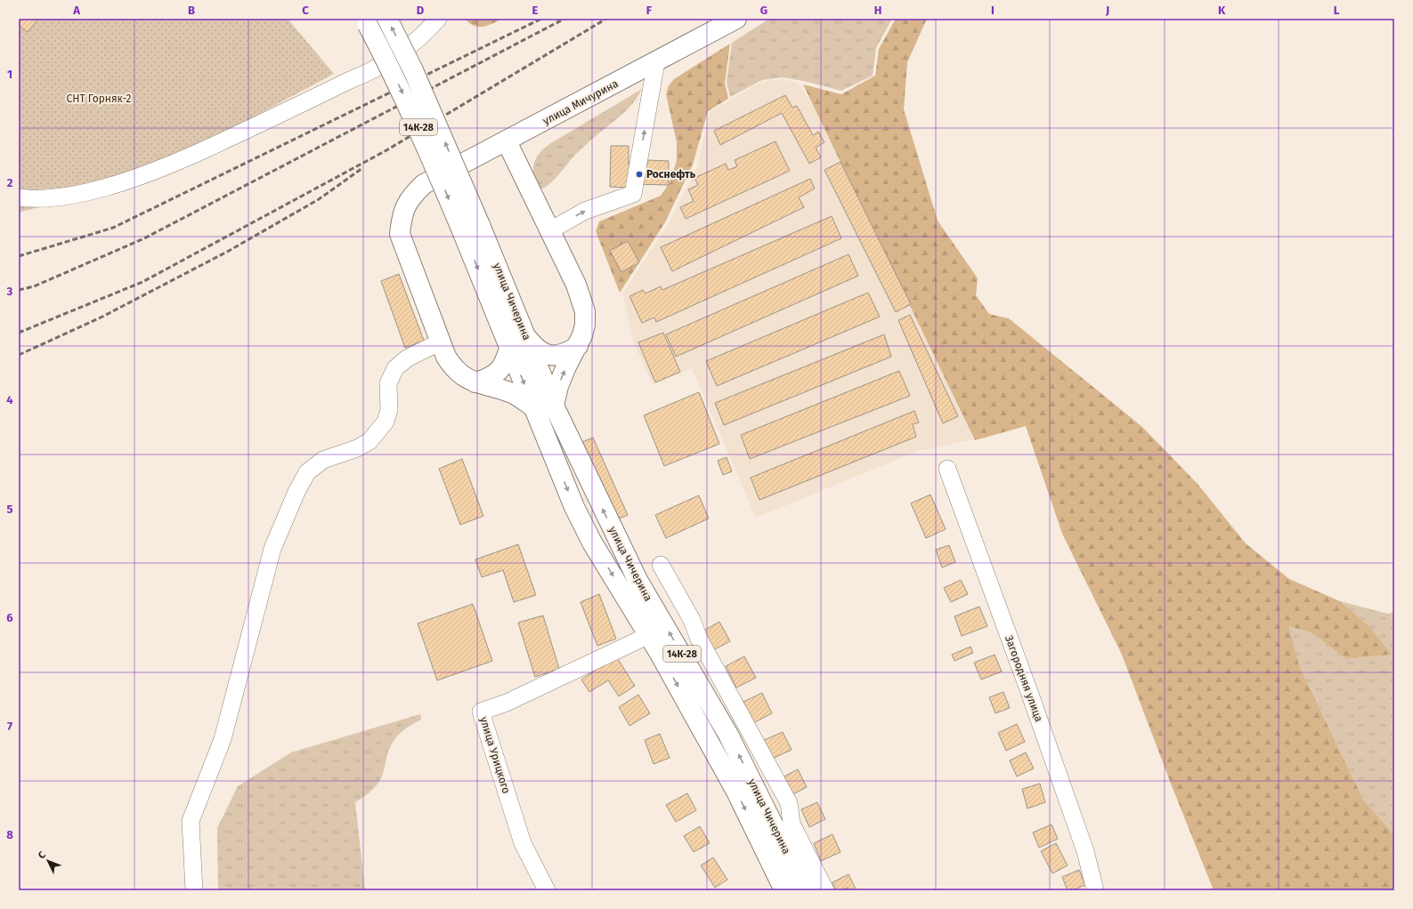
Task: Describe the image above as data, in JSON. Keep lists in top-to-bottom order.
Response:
{
  "streets": {
    "main road": ["улица Мичурина", "14К-28", "улица Чичерина"],
    "street": ["Загородняя улица", "улица Урицкого"]
  },
  "crossings": [
    ["улица Чичерина", "улица Урицкого"]
  ],
  "parks": ["СНТ Горняк-2"],
  "places": ["Роснефть"],
  "north": "top left",
  "grid": {
    "columns": [
      "A",
      "B",
      "C",
      "D",
      "E",
      "F",
      "G",
      "H",
      "I",
      "J",
      "K",
      "L"
    ],
    "rows": [
      "1",
      "2",
      "3",
      "4",
      "5",
      "6",
      "7",
      "8"
    ]
  }
}
